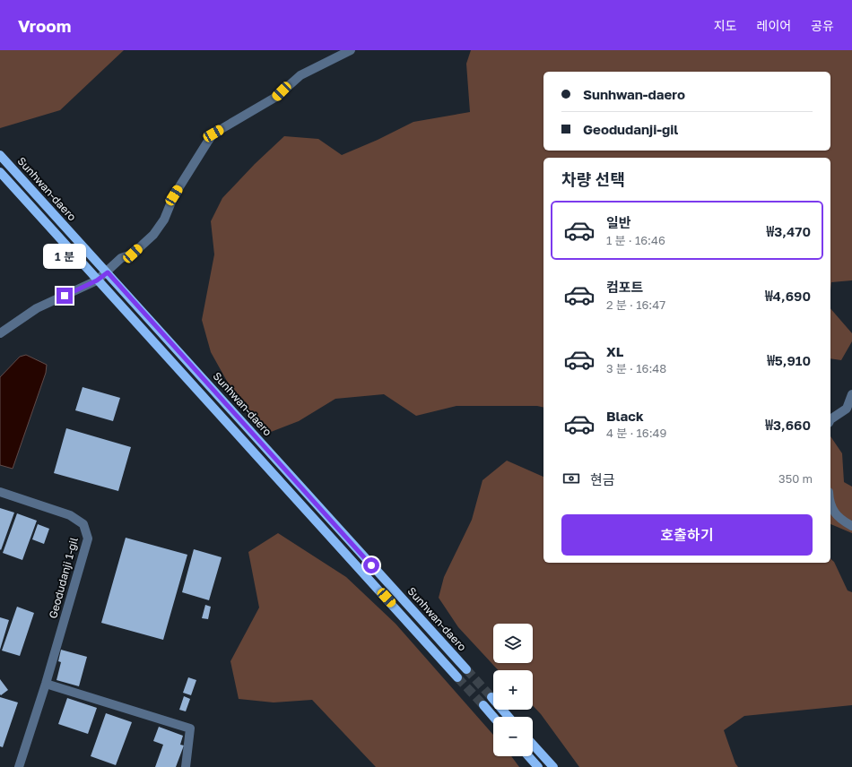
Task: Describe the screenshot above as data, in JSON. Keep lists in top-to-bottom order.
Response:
{
  "streets": {
    "main road": ["Sunhwan-daero"],
    "street": ["Geodudanji 1-gil"]
  },
  "page": {
    "header": "Vroom",
    "nav": ["지도", "레이어", "공유"],
    "banner": ["Sunhwan-daero", "Geodudanji-gil"],
    "heading": "차량 선택",
    "list": [
      {
        "name": "일반",
        "note": "1 분 · 16:46",
        "value": "₩3,470"
      },
      {
        "name": "컴포트",
        "note": "2 분 · 16:47",
        "value": "₩4,690"
      },
      {
        "name": "XL",
        "note": "3 분 · 16:48",
        "value": "₩5,910"
      },
      {
        "name": "Black",
        "note": "4 분 · 16:49",
        "value": "₩3,660"
      }
    ],
    "bubble": "1 분",
    "pay": ["현금", "350 m"],
    "buttons": "호출하기",
    "map_buttons": ["+", "−"]
  }
}
